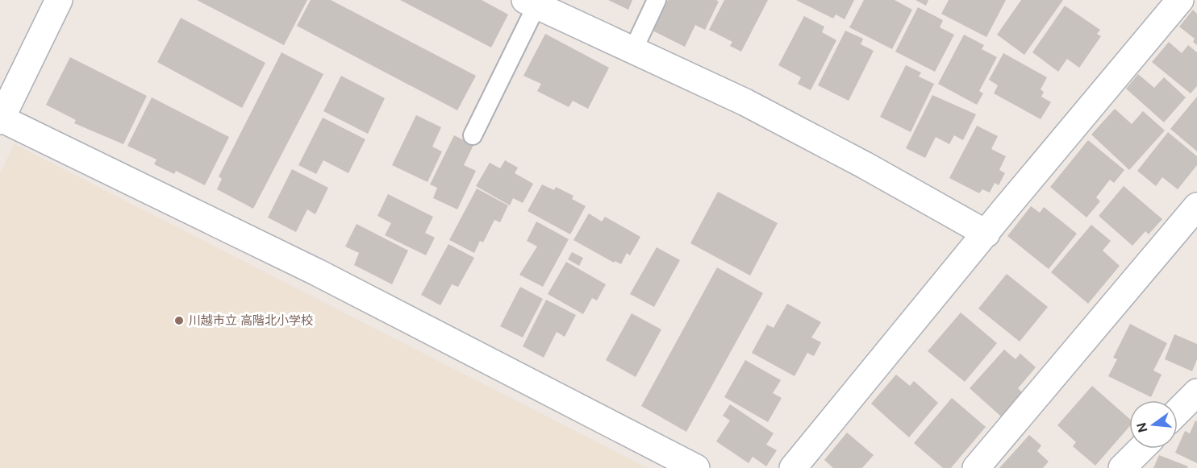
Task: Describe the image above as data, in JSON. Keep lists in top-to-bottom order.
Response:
{
  "places": ["川越市立 高階北小学校"],
  "north": "left"
}
